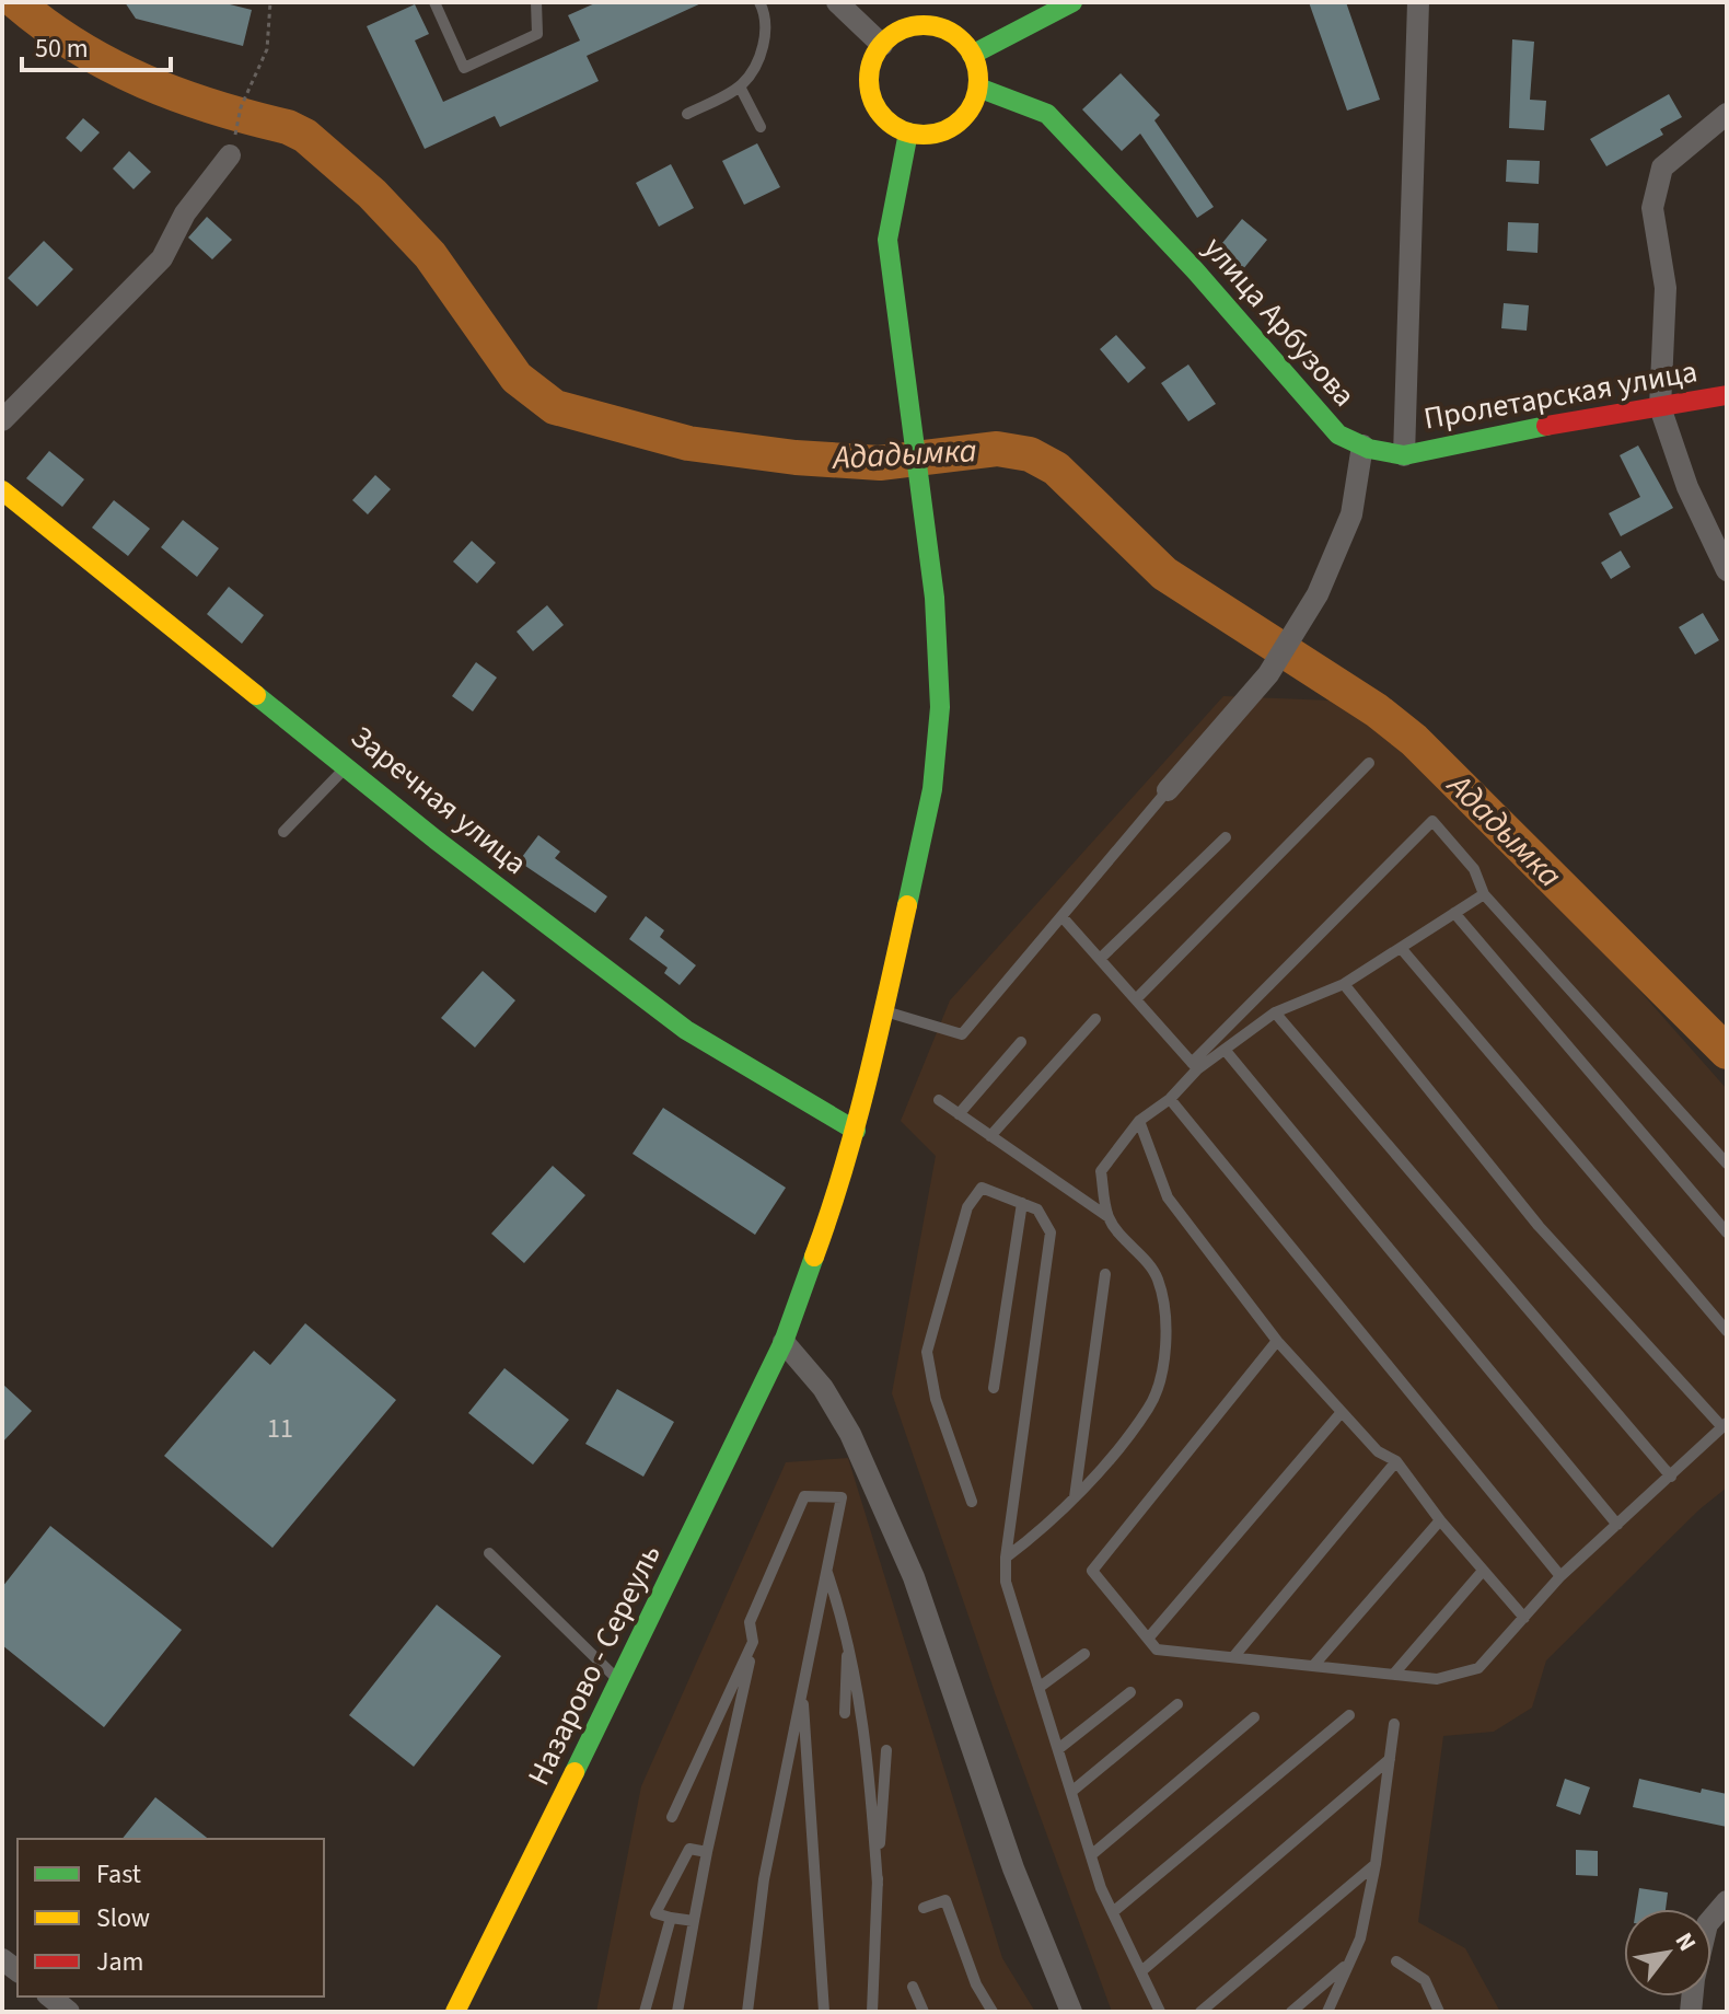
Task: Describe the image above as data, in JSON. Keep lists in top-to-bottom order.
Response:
{
  "streets": {
    "street": [
      "улица Арбузова",
      "Пролетарская улица",
      "Заречная улица",
      "Назарово - Сереуль"
    ]
  },
  "crossings": [
    ["улица Арбузова", "Пролетарская улица"],
    ["улица Арбузова", "Назарово - Сереуль"],
    ["Заречная улица", "Назарово - Сереуль"]
  ],
  "water": ["Ададымка"],
  "house_numbers": ["11"],
  "legend": ["Fast", "Slow", "Jam"],
  "scale_bar": "50 m",
  "north": "top right"
}
